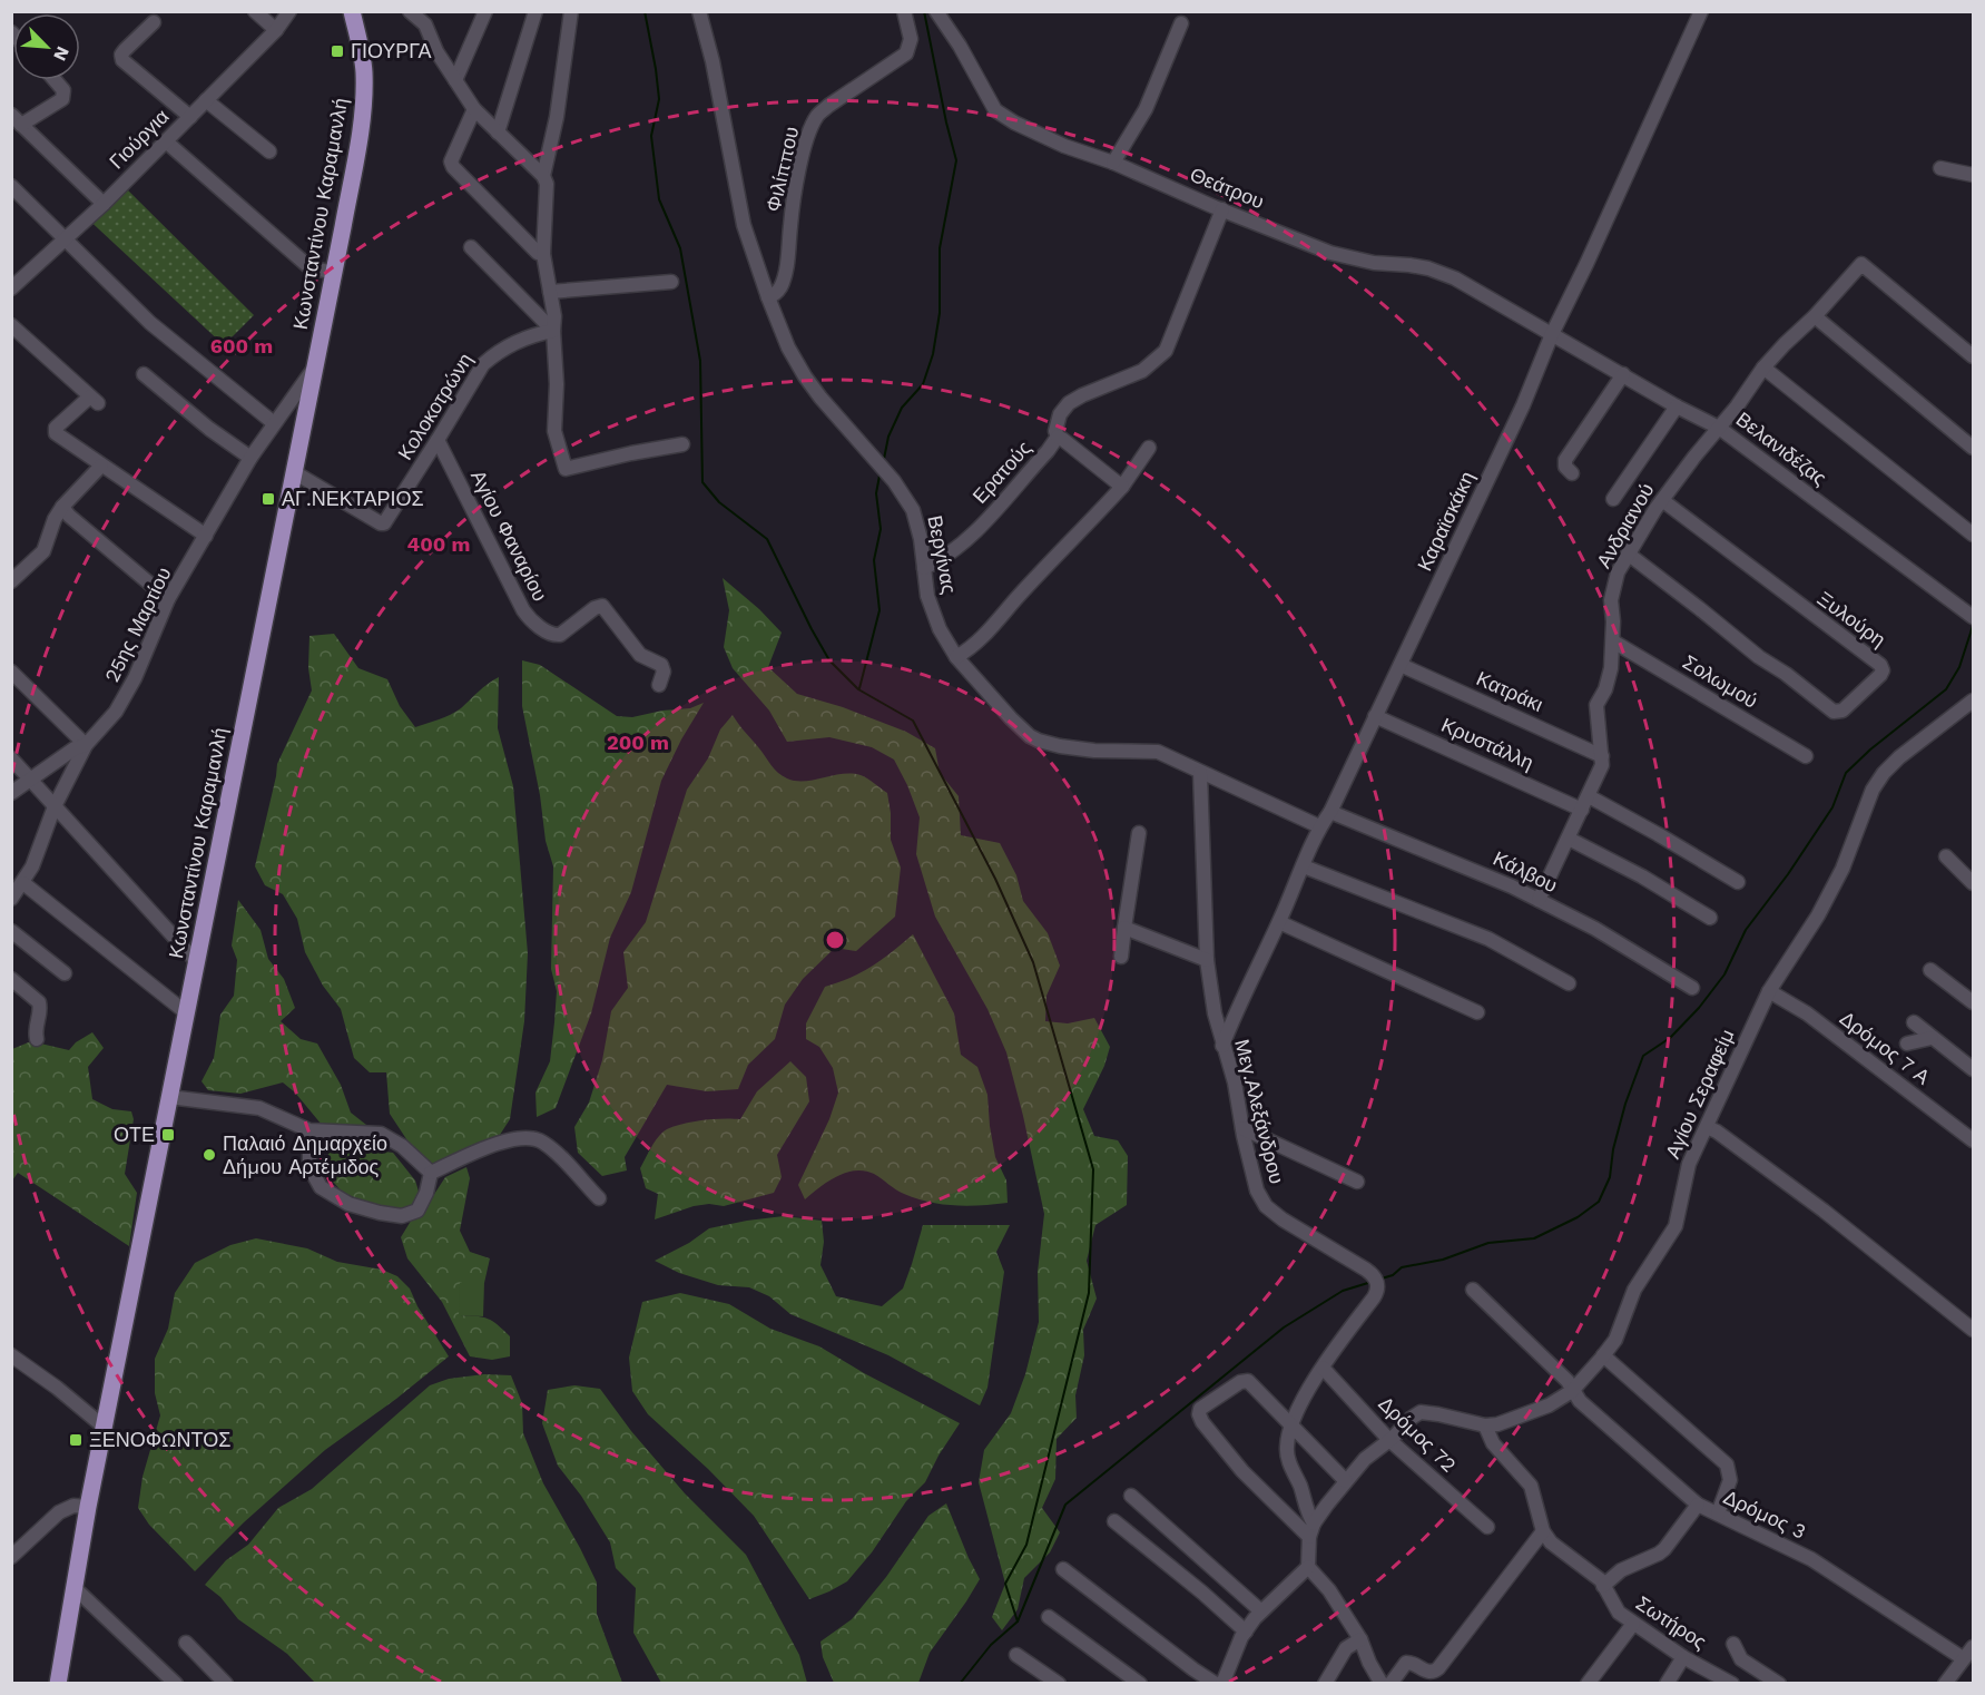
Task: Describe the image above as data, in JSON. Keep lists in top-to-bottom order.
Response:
{
  "streets": {
    "main road": ["Κωνσταντίνου Καραμανλή"],
    "street": [
      "Γιούργια",
      "Φιλίππου",
      "Θεάτρου",
      "Κολοκοτρώνη",
      "Βελανιδέζας",
      "Ερατούς",
      "Καραϊσκάκη",
      "Ανδριανού",
      "Αγίου Φαναρίου",
      "Βεργίνας",
      "Ξυλούρη",
      "25ης Μαρτίου",
      "Σολωμού",
      "Κατράκι",
      "Κρυστάλλη",
      "Κάλβου",
      "Δρόμος 7 Α",
      "Αγίου Σεραφείμ",
      "Μεγ.Αλεξάνδρου",
      "Δρόμος 72",
      "Δρόμος 3",
      "Σωτήρος"
    ]
  },
  "crossings": [
    ["Φιλίππου", "Βεργίνας"],
    ["Θεάτρου", "Βελανιδέζας"],
    ["Θεάτρου", "Ερατούς"],
    ["Θεάτρου", "Καραϊσκάκη"],
    ["Κωνσταντίνου Καραμανλή", "Κολοκοτρώνη"],
    ["Κωνσταντίνου Καραμανλή", "25ης Μαρτίου"],
    ["Κολοκοτρώνη", "Αγίου Φαναρίου"],
    ["Βελανιδέζας", "Καραϊσκάκη"],
    ["Βελανιδέζας", "Ανδριανού"],
    ["Ερατούς", "Βεργίνας"],
    ["Καραϊσκάκη", "Βεργίνας"],
    ["Καραϊσκάκη", "Κατράκι"],
    ["Καραϊσκάκη", "Κρυστάλλη"],
    ["Καραϊσκάκη", "Κάλβου"],
    ["Καραϊσκάκη", "Μεγ.Αλεξάνδρου"],
    ["Ανδριανού", "Ξυλούρη"],
    ["Ανδριανού", "Σολωμού"],
    ["Ανδριανού", "Κατράκι"],
    ["Ανδριανού", "Κρυστάλλη"],
    ["Ανδριανού", "Κάλβου"],
    ["Βεργίνας", "Μεγ.Αλεξάνδρου"],
    ["Δρόμος 7 Α", "Αγίου Σεραφείμ"],
    ["Αγίου Σεραφείμ", "Μεγ.Αλεξάνδρου"],
    ["Αγίου Σεραφείμ", "Δρόμος 72"],
    ["Αγίου Σεραφείμ", "Δρόμος 3"],
    ["Μεγ.Αλεξάνδρου", "Δρόμος 72"]
  ],
  "places": {
    "transit": [
      "ΓΙΟΥΡΓΑ",
      "ΑΓ.ΝΕΚΤΑΡΙΟΣ",
      "ΟΤΕ",
      "ΞΕΝΟΦΩΝΤΟΣ"
    ],
    "other": ["Παλαιό Δημαρχείο Δήμου Αρτέμιδος"]
  },
  "north": "bottom right",
  "rings": ["600 m", "400 m", "200 m"]
}
